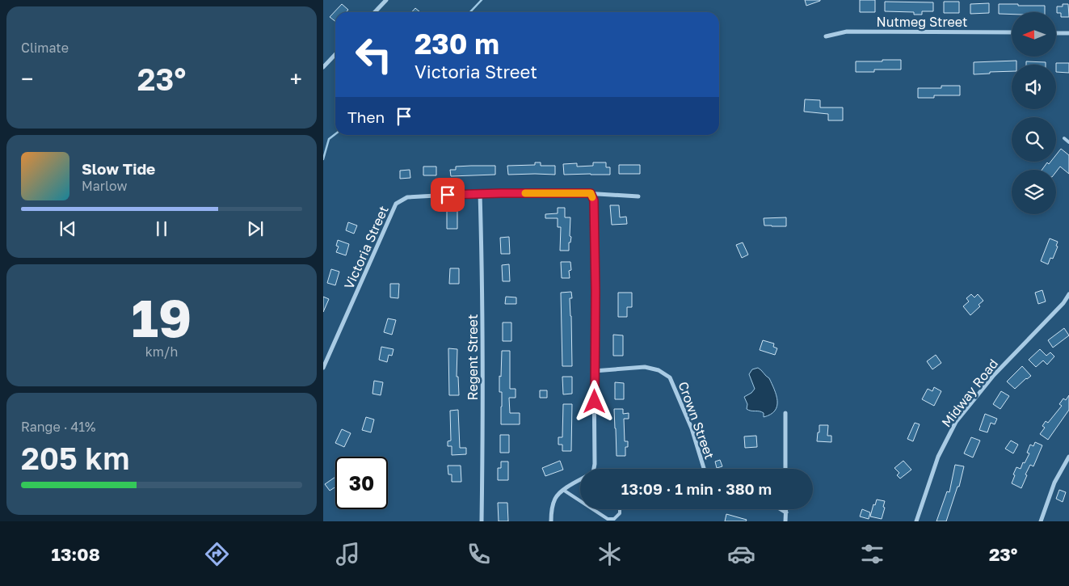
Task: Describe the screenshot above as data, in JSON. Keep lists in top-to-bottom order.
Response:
{
  "streets": {
    "street": [
      "Nutmeg Street",
      "Victoria Street",
      "Regent Street",
      "Midway Road",
      "Crown Street"
    ]
  },
  "crossings": [
    ["Victoria Street", "Regent Street"]
  ],
  "north": "left",
  "page": {
    "tile": [
      "Climate",
      ["19", "km/h"],
      ["Range · 41%", "205 km"]
    ],
    "turn": ["230 m", "Victoria Street"],
    "heat": ["−", "23°", "+"],
    "then": "Then",
    "song": ["Slow Tide", "Marlow"],
    "limit": "30",
    "trip": "13:09 · 1 min · 380 m",
    "tabs": ["13:08", "23°"]
  }
}
